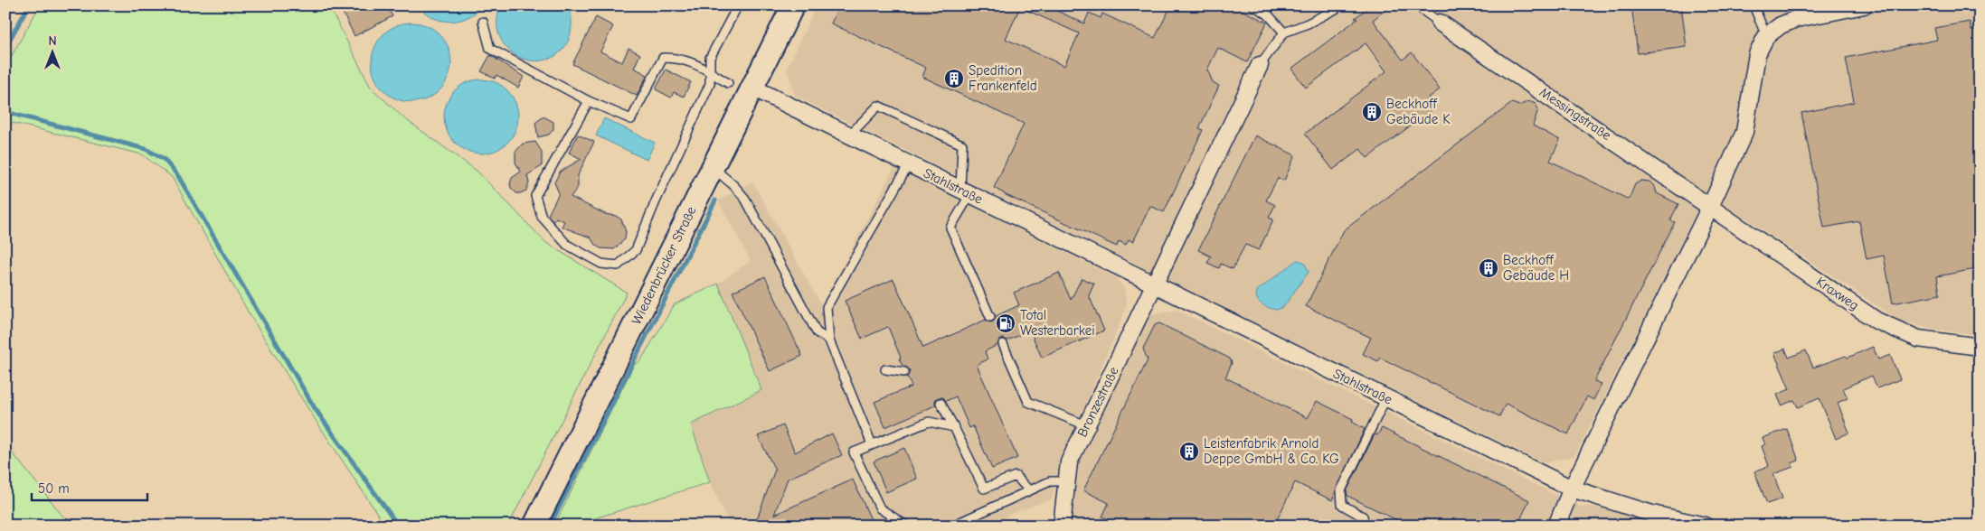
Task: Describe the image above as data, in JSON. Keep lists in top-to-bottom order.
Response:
{
  "streets": {
    "main road": ["Wiedenbrücker Straße"],
    "street": [
      "Messingstraße",
      "Stahlstraße",
      "Kraxweg",
      "Bronzestraße"
    ]
  },
  "crossings": [
    ["Messingstraße", "Kraxweg"],
    ["Stahlstraße", "Wiedenbrücker Straße"],
    ["Stahlstraße", "Bronzestraße"]
  ],
  "places": {
    "building": [
      "Spedition Frankenfeld",
      "Beckhoff Gebäude K",
      "Beckhoff Gebäude H",
      "Leistenfabrik Arnold Deppe GmbH & Co. KG"
    ],
    "fuel station": ["Total Westerbarkei"]
  },
  "scale_bar": "50 m",
  "north": "top"
}
